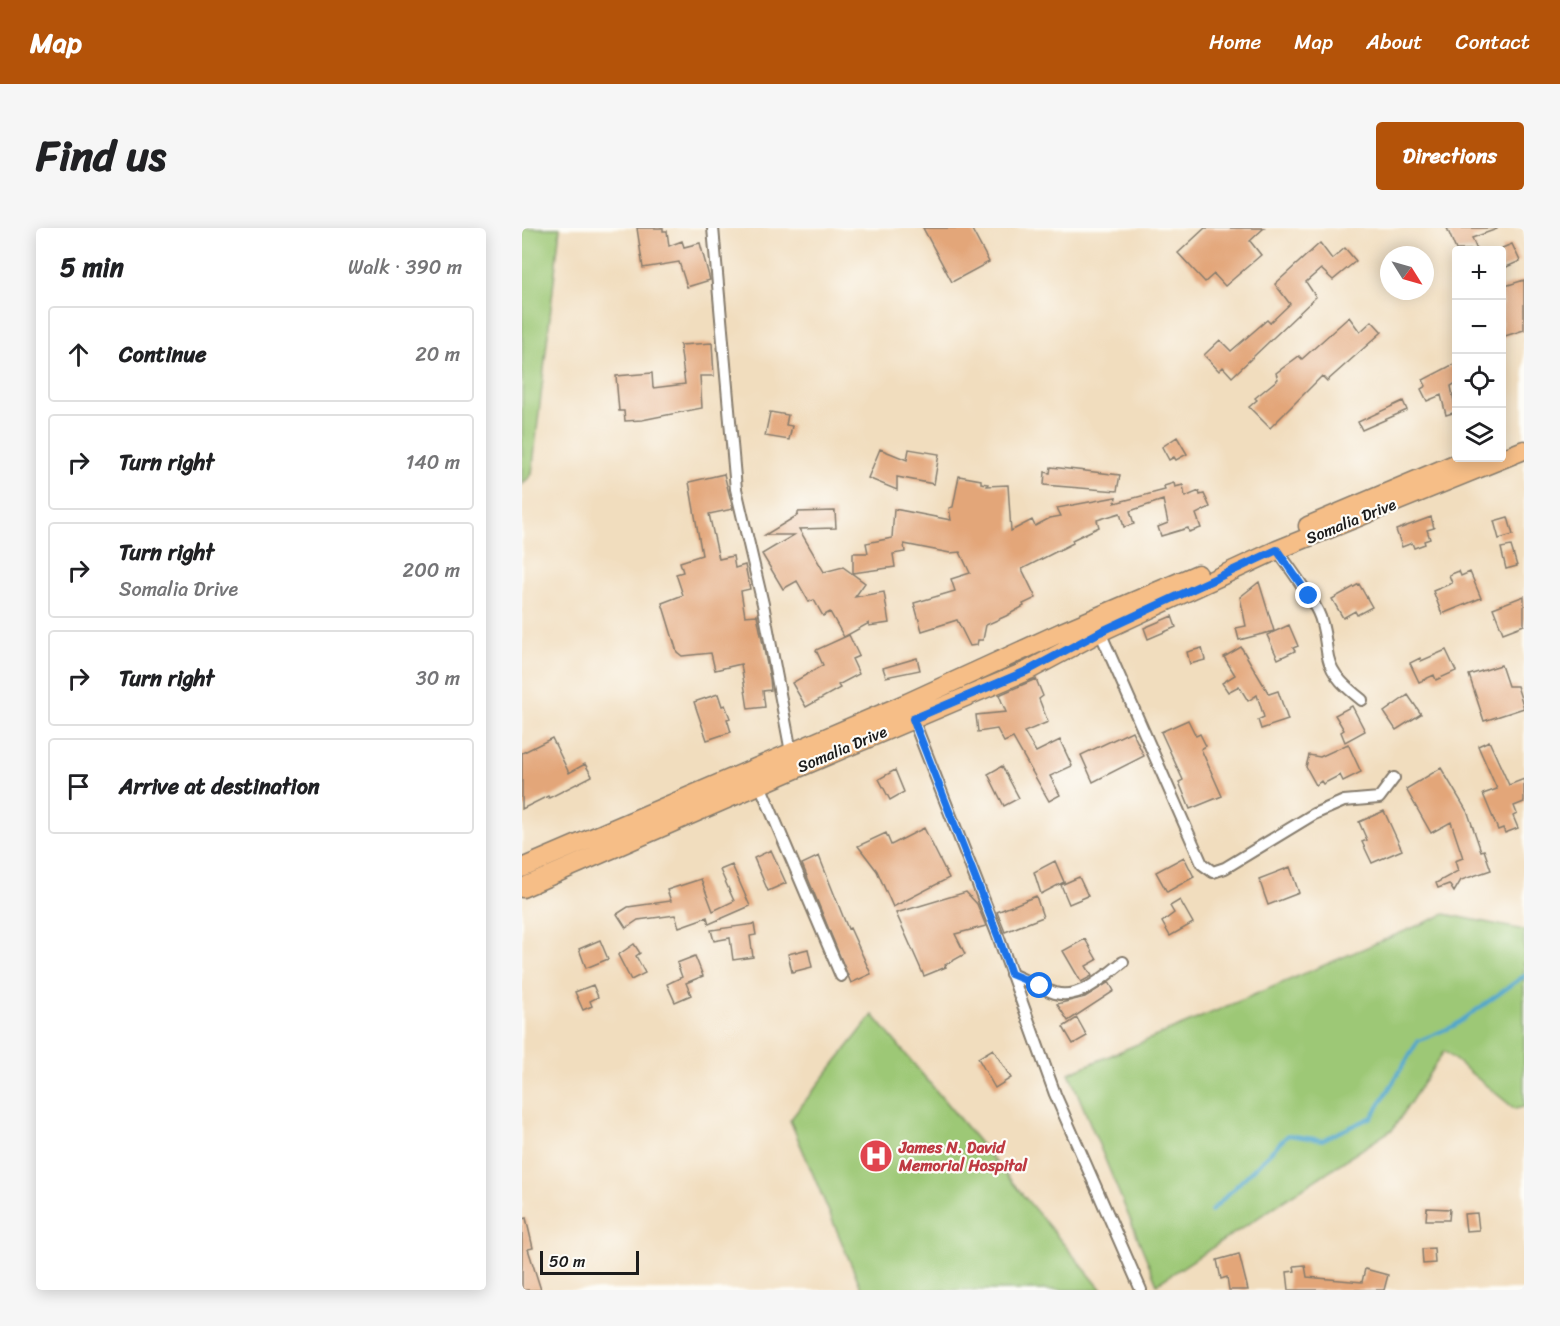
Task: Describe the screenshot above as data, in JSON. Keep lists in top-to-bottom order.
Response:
{
  "streets": {
    "main road": ["Somalia Drive"]
  },
  "places": {
    "hospital": ["James N. David Memorial Hospital"]
  },
  "scale_bar": "50 m",
  "north": "bottom right",
  "page": {
    "header": "Map",
    "nav": [
      "Home",
      "Map",
      "About",
      "Contact"
    ],
    "title": "Find us",
    "buttons": "Directions",
    "heading": ["5 min", "Walk · 390 m"],
    "map_buttons": ["+", "−"],
    "list": [
      ["Continue", "20 m"],
      ["Turn right", "140 m"],
      ["Turn right", "Somalia Drive", "200 m"],
      ["Turn right", "30 m"],
      "Arrive at destination"
    ],
    "scale": "50 m"
  }
}
